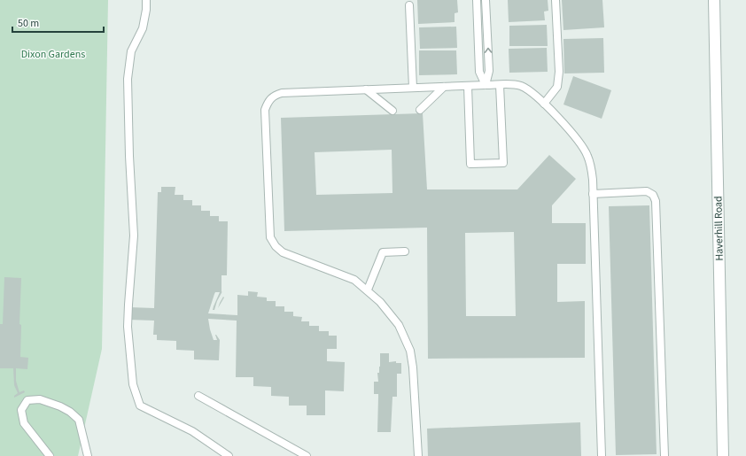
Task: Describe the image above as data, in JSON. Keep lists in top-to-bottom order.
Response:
{
  "streets": {
    "street": ["Haverhill Road"]
  },
  "parks": ["Dixon Gardens"],
  "scale_bar": "50 m"
}
